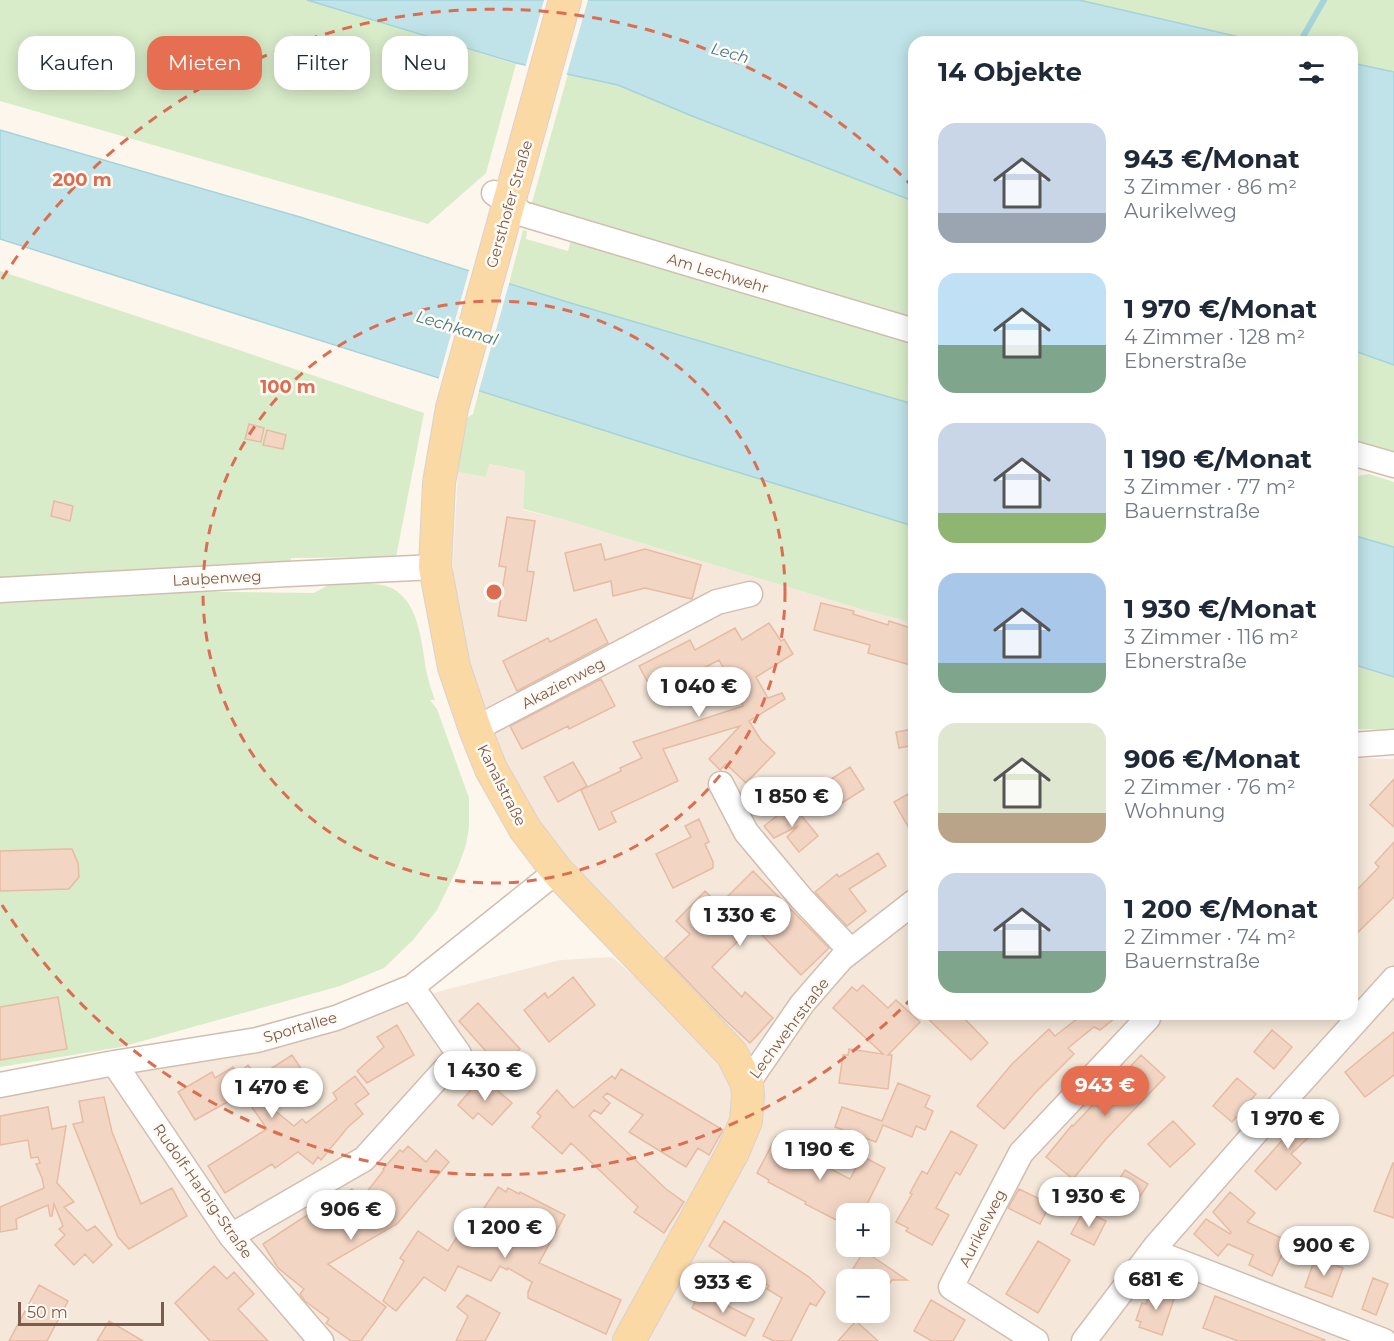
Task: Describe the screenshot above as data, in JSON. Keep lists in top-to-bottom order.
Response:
{
  "streets": {
    "main road": ["Gersthofer Straße", "Kanalstraße"],
    "street": [
      "Am Lechwehr",
      "Laubenweg",
      "Akazienweg",
      "Sportallee",
      "Lechwehrstraße",
      "Rudolf-Harbig-Straße",
      "Aurikelweg"
    ]
  },
  "crossings": [
    ["Gersthofer Straße", "Am Lechwehr"],
    ["Gersthofer Straße", "Kanalstraße"],
    ["Laubenweg", "Kanalstraße"],
    ["Akazienweg", "Kanalstraße"],
    ["Kanalstraße", "Sportallee"],
    ["Kanalstraße", "Lechwehrstraße"],
    ["Sportallee", "Rudolf-Harbig-Straße"]
  ],
  "water": ["Lech", "Lechkanal"],
  "scale_bar": "50 m",
  "page": {
    "chip": [
      "Kaufen",
      "Mieten",
      "Filter",
      "Neu"
    ],
    "heading": "14 Objekte",
    "list": [
      {
        "name": "943 €/Monat",
        "note": "3 Zimmer · 86 m² · Aurikelweg"
      },
      {
        "name": "1 970 €/Monat",
        "note": "4 Zimmer · 128 m² · Ebnerstraße"
      },
      {
        "name": "1 190 €/Monat",
        "note": "3 Zimmer · 77 m² · Bauernstraße"
      },
      {
        "name": "1 930 €/Monat",
        "note": "3 Zimmer · 116 m² · Ebnerstraße"
      },
      {
        "name": "906 €/Monat",
        "note": "2 Zimmer · 76 m² · Wohnung"
      },
      {
        "name": "1 200 €/Monat",
        "note": "2 Zimmer · 74 m² · Bauernstraße"
      }
    ],
    "price": [
      "1 040 €",
      "1 850 €",
      "1 330 €",
      "1 430 €",
      "943 €",
      "1 470 €",
      "1 970 €",
      "1 190 €",
      "1 930 €",
      "906 €",
      "1 200 €",
      "900 €",
      "681 €",
      "933 €"
    ],
    "map_buttons": ["+", "−"],
    "scale": "50 m"
  },
  "rings": ["200 m", "100 m"]
}
